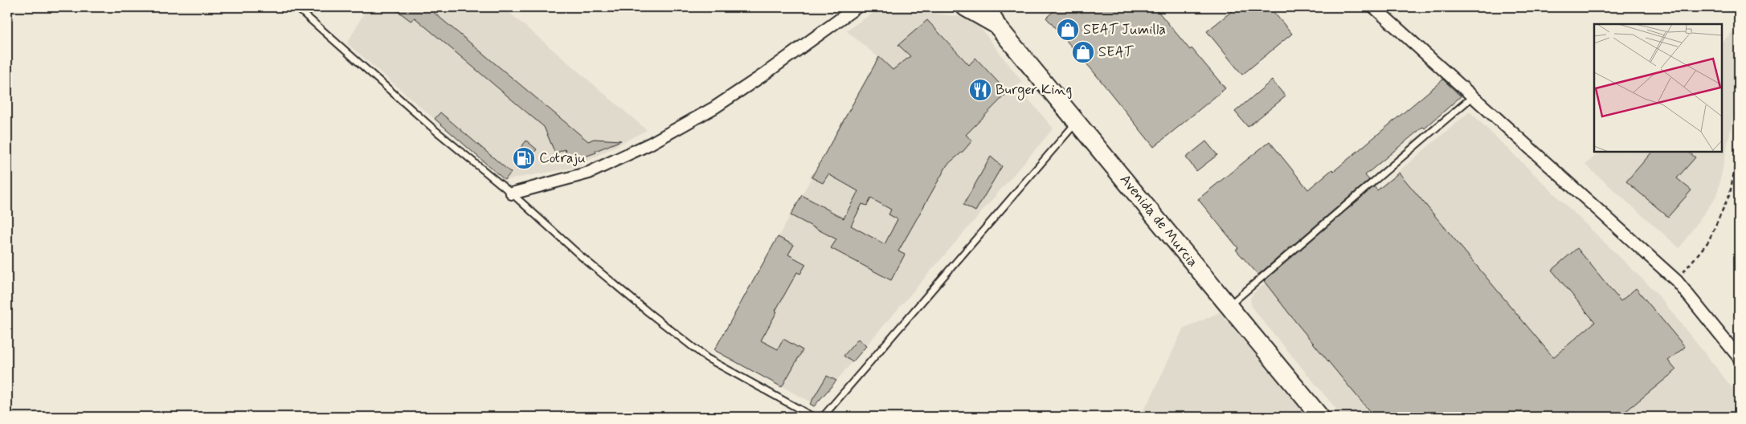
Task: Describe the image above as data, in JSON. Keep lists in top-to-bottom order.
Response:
{
  "streets": {
    "main road": ["Avenida de Murcia"]
  },
  "places": {
    "shop": ["SEAT Jumilla", "SEAT"],
    "restaurant": ["Burger King"],
    "fuel station": ["Cotraju"]
  }
}
